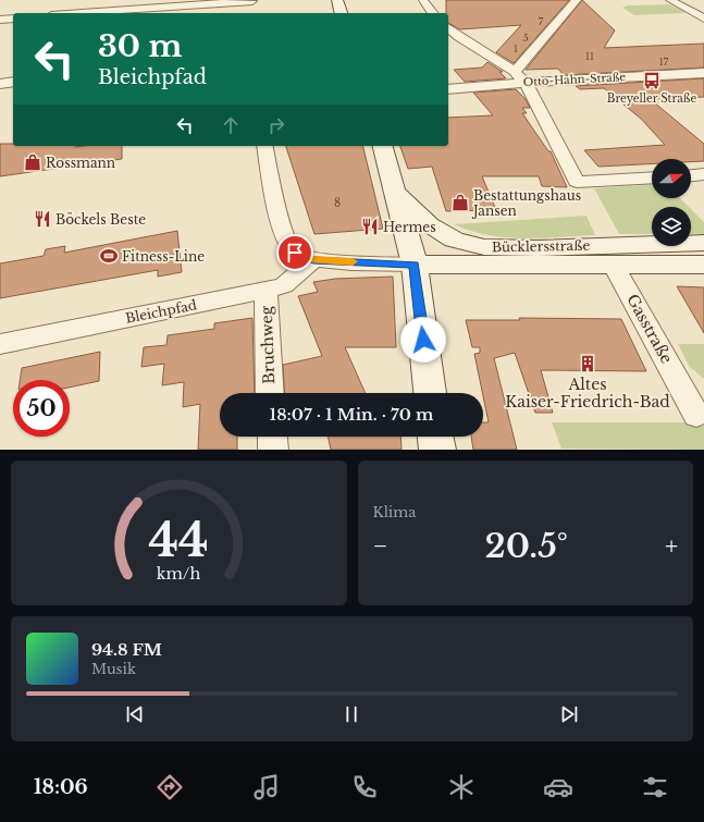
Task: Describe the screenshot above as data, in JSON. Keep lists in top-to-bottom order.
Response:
{
  "streets": {
    "main road": ["Bücklersstraße"],
    "street": [
      "Otto-Hahn-Straße",
      "Bleichpfad",
      "Gasstraße",
      "Bruchweg"
    ]
  },
  "crossings": [
    ["Bücklersstraße", "Gasstraße"],
    ["Bleichpfad", "Bruchweg"]
  ],
  "places": {
    "bus stop": ["Breyeller Straße"],
    "shop": ["Rossmann", "Bestattungshaus Jansen"],
    "restaurant": ["Böckels Beste", "Hermes"],
    "sports": ["Fitness-Line"],
    "building": ["Altes Kaiser-Friedrich-Bad"]
  },
  "house_numbers": [
    "7",
    "5",
    "1",
    "11",
    "17",
    "8"
  ],
  "north": "right",
  "page": {
    "turn": ["30 m", "Bleichpfad"],
    "limit": "50",
    "trip": "18:07 · 1 Min. · 70 m",
    "tile": "Klima",
    "heat": ["−", "20.5°", "+"],
    "song": ["94.8 FM", "Musik"],
    "tabs": "18:06",
    "gauge": ["44", "km/h"]
  }
}
